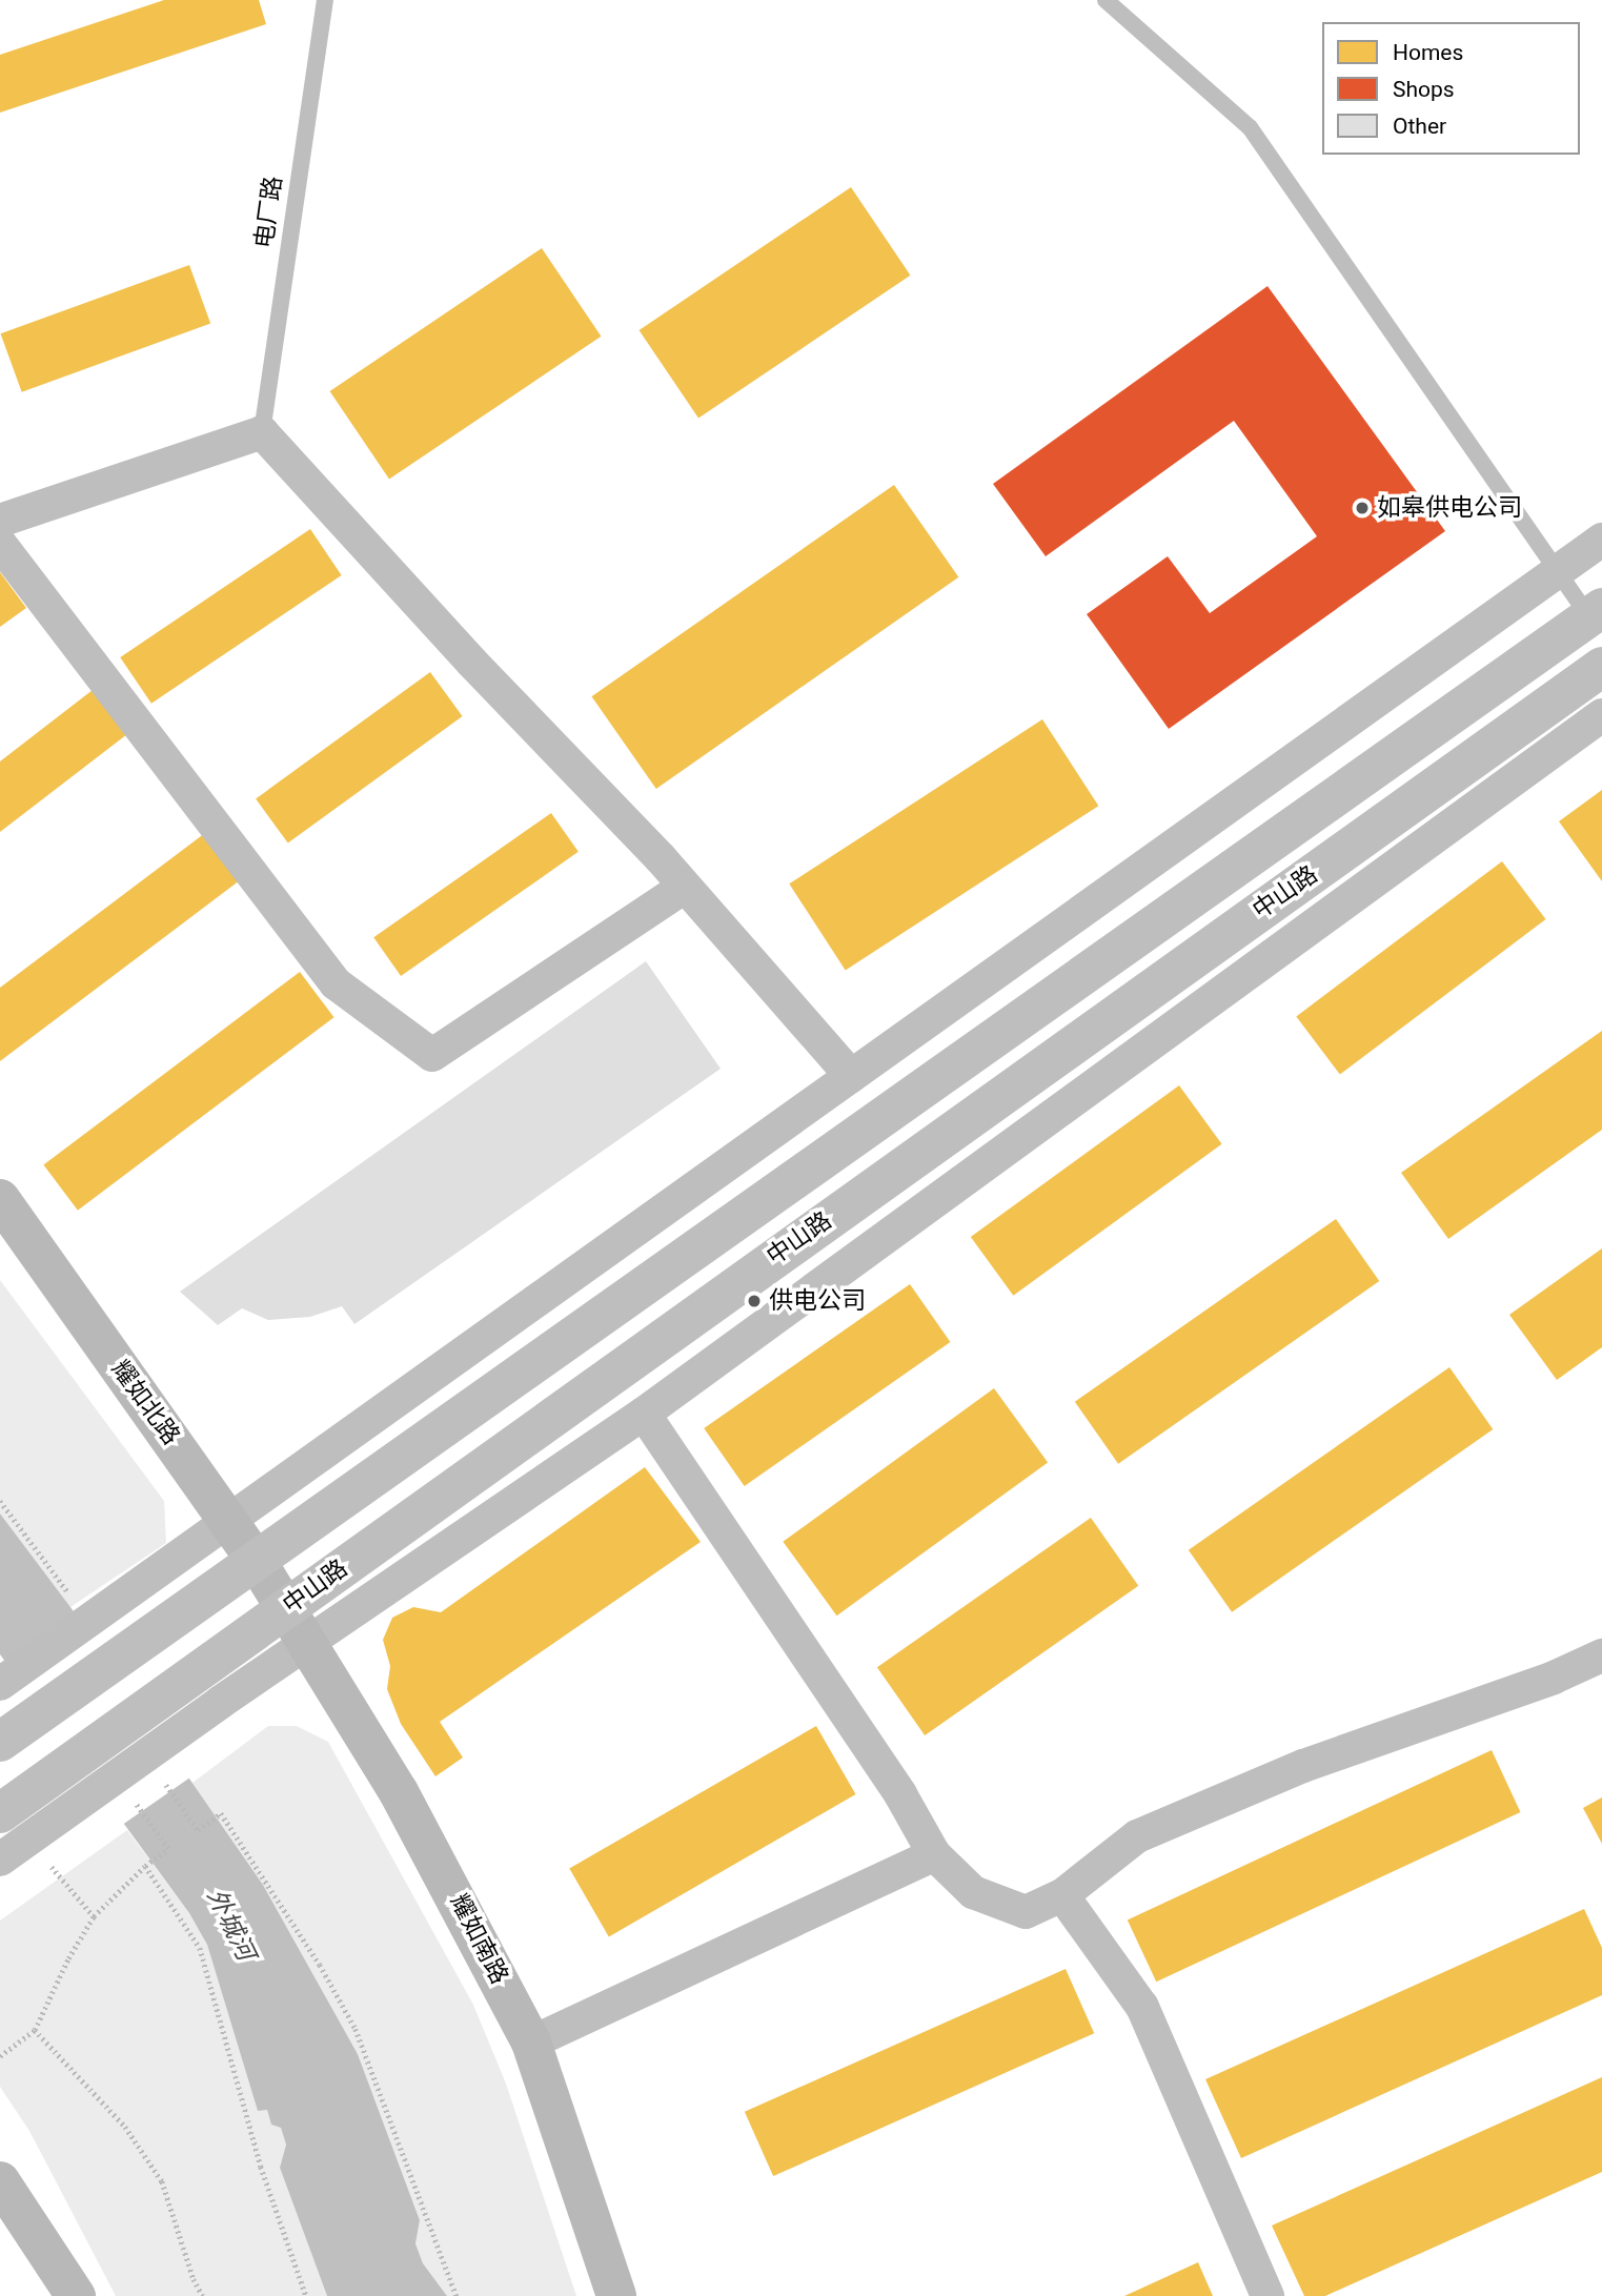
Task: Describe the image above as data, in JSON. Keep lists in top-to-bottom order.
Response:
{
  "streets": {
    "main road": ["中山路"],
    "street": ["耀如北路", "耀如南路"],
    "lane": ["电厂路"]
  },
  "crossings": [
    ["中山路", "耀如北路"],
    ["中山路", "耀如南路"],
    ["耀如北路", "耀如南路"]
  ],
  "water": ["外城河"],
  "places": ["如皋供电公司", "供电公司"],
  "legend": ["Homes", "Shops", "Other"]
}
